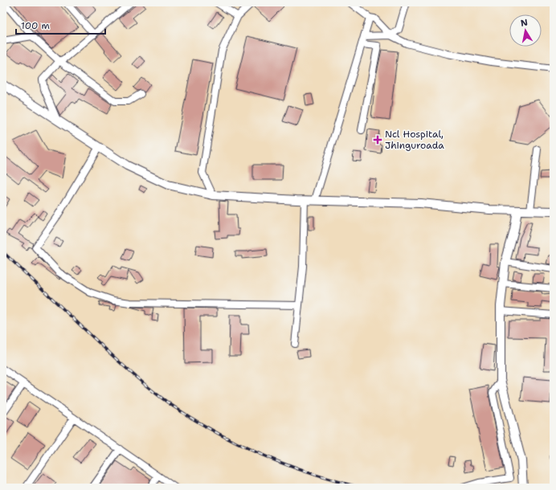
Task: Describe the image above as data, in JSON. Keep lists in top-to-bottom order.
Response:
{
  "places": {
    "health": ["Ncl Hospital, Jhinguroada"]
  },
  "scale_bar": "100 m",
  "north": "top"
}
